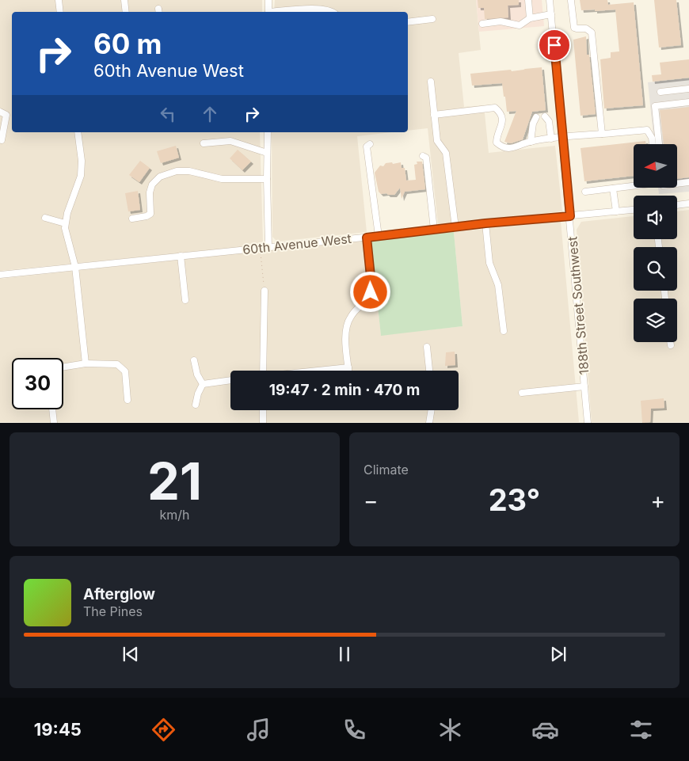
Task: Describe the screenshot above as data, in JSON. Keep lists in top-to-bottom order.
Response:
{
  "streets": {
    "street": ["60th Avenue West", "188th Street Southwest"]
  },
  "crossings": [
    ["60th Avenue West", "188th Street Southwest"]
  ],
  "north": "left",
  "page": {
    "turn": ["60 m", "60th Avenue West"],
    "limit": "30",
    "trip": "19:47 · 2 min · 470 m",
    "tile": [
      ["21", "km/h"],
      "Climate"
    ],
    "heat": ["−", "23°", "+"],
    "song": ["Afterglow", "The Pines"],
    "tabs": "19:45"
  }
}
